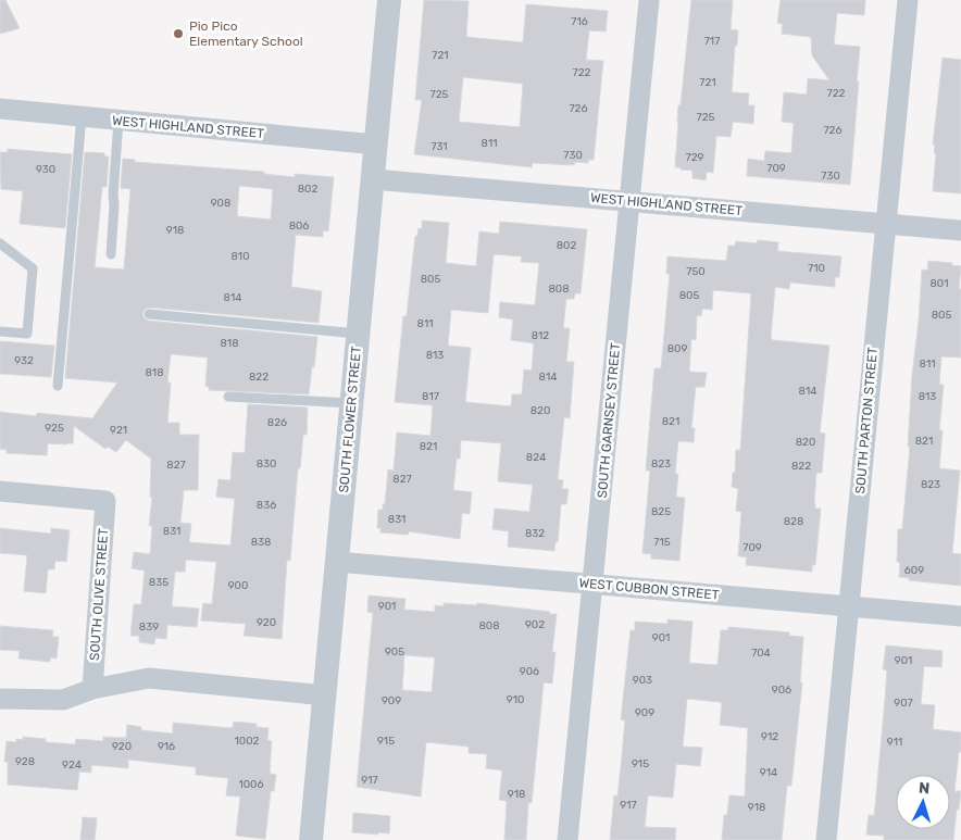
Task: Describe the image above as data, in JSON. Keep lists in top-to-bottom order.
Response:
{
  "streets": {
    "street": [
      "WEST HIGHLAND STREET",
      "SOUTH FLOWER STREET",
      "SOUTH GARNSEY STREET",
      "SOUTH PARTON STREET",
      "WEST CUBBON STREET",
      "SOUTH OLIVE STREET"
    ]
  },
  "crossings": [
    ["WEST HIGHLAND STREET", "SOUTH FLOWER STREET"],
    ["WEST HIGHLAND STREET", "SOUTH GARNSEY STREET"],
    ["WEST HIGHLAND STREET", "SOUTH PARTON STREET"],
    ["SOUTH FLOWER STREET", "WEST CUBBON STREET"],
    ["SOUTH GARNSEY STREET", "WEST CUBBON STREET"],
    ["SOUTH PARTON STREET", "WEST CUBBON STREET"]
  ],
  "places": ["Pio Pico Elementary School"],
  "house_numbers": [
    "716",
    "717",
    "721",
    "722",
    "721",
    "722",
    "725",
    "726",
    "725",
    "726",
    "811",
    "731",
    "730",
    "729",
    "709",
    "930",
    "730",
    "802",
    "908",
    "806",
    "918",
    "802",
    "810",
    "710",
    "750",
    "805",
    "801",
    "808",
    "805",
    "814",
    "805",
    "811",
    "812",
    "818",
    "809",
    "813",
    "932",
    "811",
    "818",
    "822",
    "814",
    "814",
    "817",
    "813",
    "820",
    "821",
    "826",
    "925",
    "921",
    "821",
    "820",
    "821",
    "824",
    "830",
    "823",
    "827",
    "822",
    "827",
    "823",
    "836",
    "825",
    "831",
    "828",
    "831",
    "832",
    "838",
    "715",
    "709",
    "609",
    "835",
    "900",
    "901",
    "920",
    "902",
    "808",
    "839",
    "901",
    "905",
    "704",
    "901",
    "906",
    "903",
    "906",
    "910",
    "909",
    "907",
    "909",
    "912",
    "1002",
    "915",
    "911",
    "920",
    "916",
    "928",
    "915",
    "924",
    "914",
    "917",
    "1006",
    "918",
    "917",
    "918"
  ],
  "north": "top"
}
